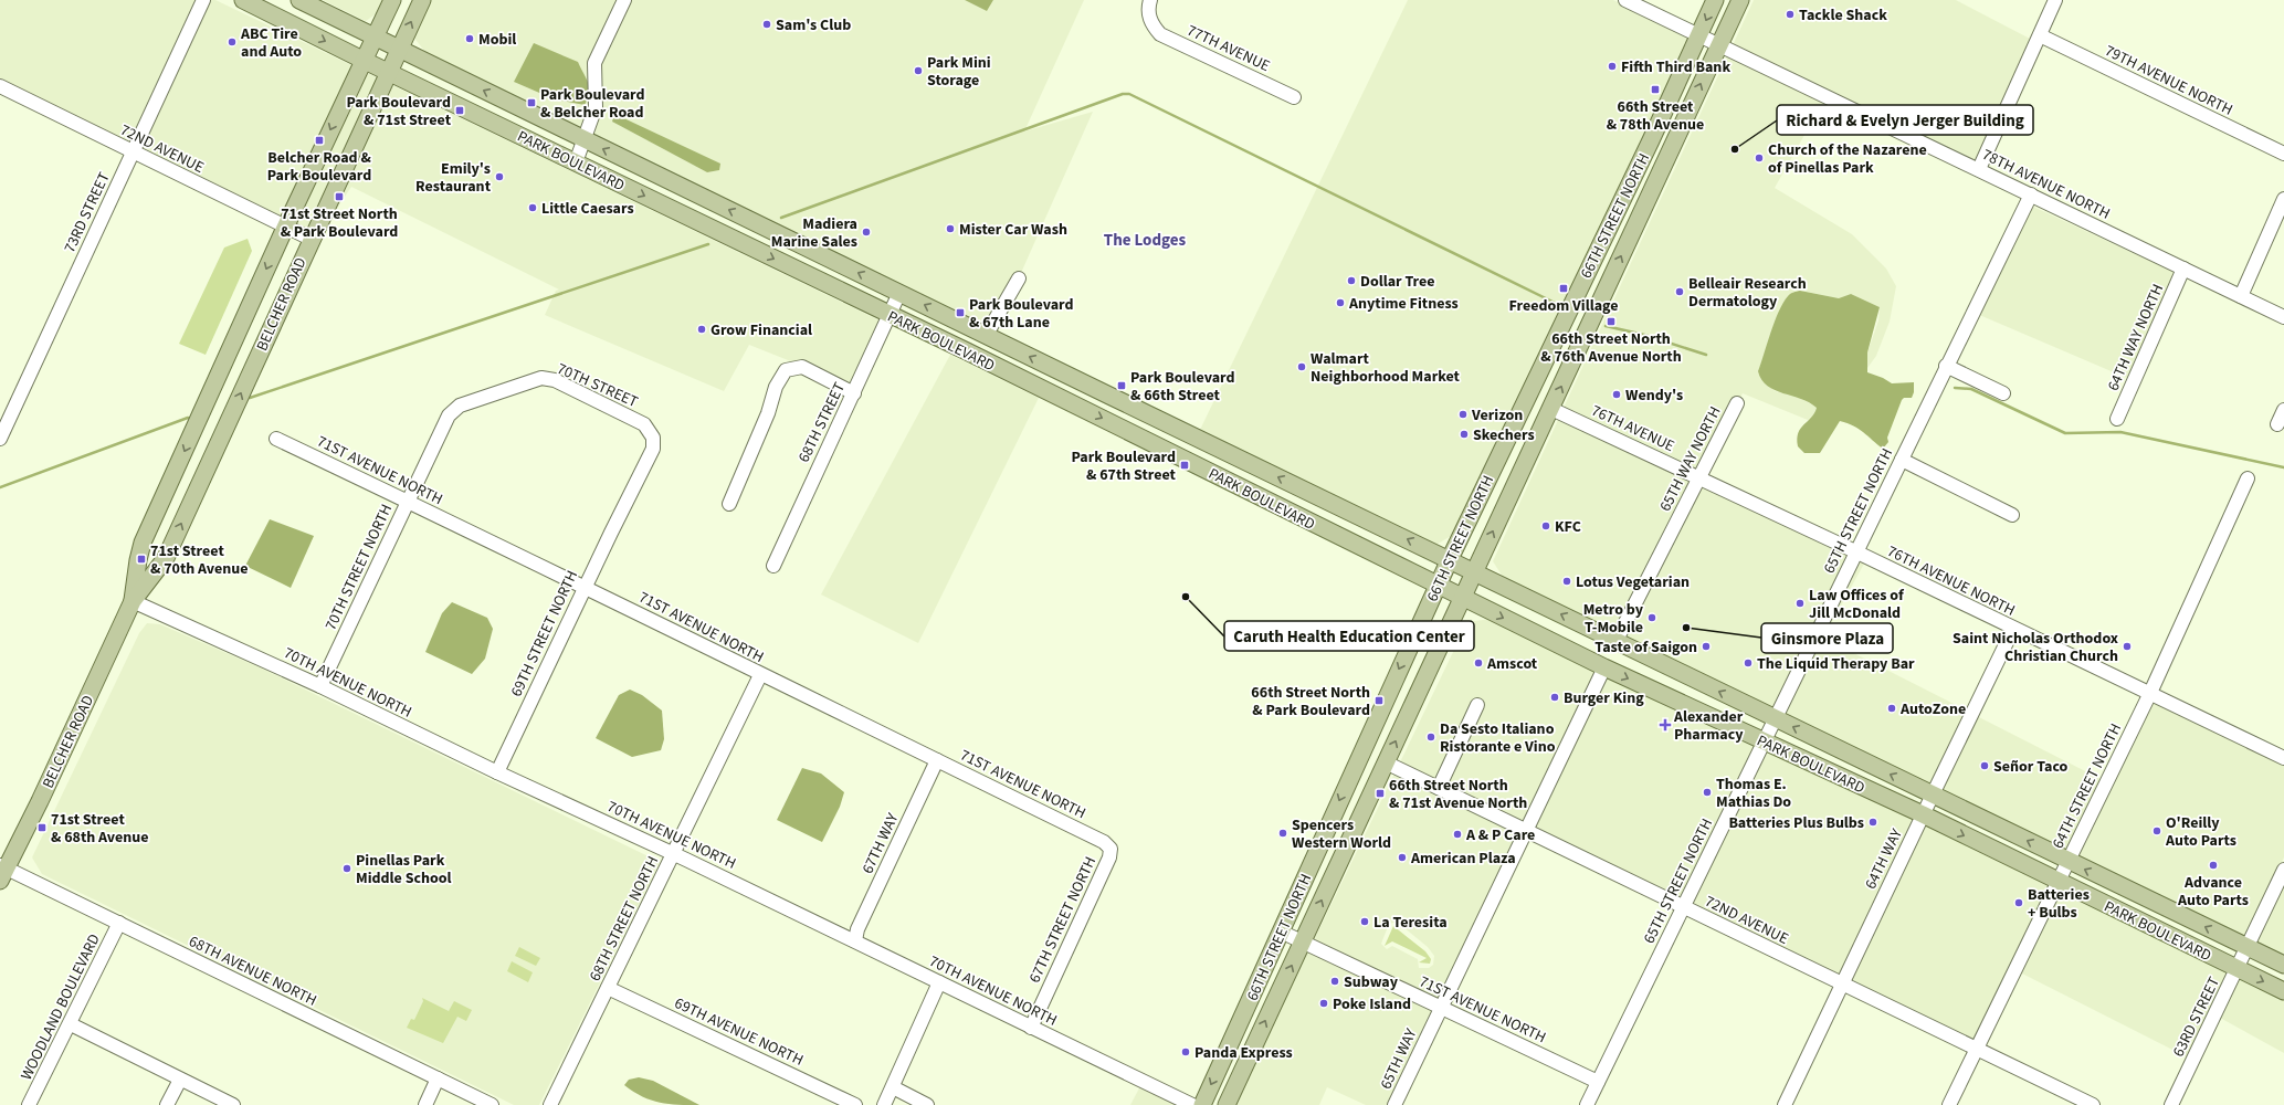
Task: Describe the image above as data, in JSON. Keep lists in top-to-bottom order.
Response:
{
  "streets": {
    "main road": ["PARK BOULEVARD", "66TH STREET NORTH", "BELCHER ROAD"],
    "street": [
      "77TH AVENUE",
      "79TH AVENUE NORTH",
      "72ND AVENUE",
      "78TH AVENUE NORTH",
      "73RD STREET",
      "64TH WAY NORTH",
      "70TH STREET",
      "68TH STREET",
      "76TH AVENUE",
      "65TH WAY NORTH",
      "71ST AVENUE NORTH",
      "65TH STREET NORTH",
      "70TH STREET NORTH",
      "76TH AVENUE NORTH",
      "69TH STREET NORTH",
      "70TH AVENUE NORTH",
      "64TH STREET NORTH",
      "67TH WAY",
      "64TH WAY",
      "68TH STREET NORTH",
      "67TH STREET NORTH",
      "68TH AVENUE NORTH",
      "WOODLAND BOULEVARD",
      "63RD STREET",
      "69TH AVENUE NORTH",
      "65TH WAY"
    ]
  },
  "crossings": [
    ["72ND AVENUE", "73RD STREET"],
    ["72ND AVENUE", "66TH STREET NORTH"],
    ["72ND AVENUE", "BELCHER ROAD"],
    ["72ND AVENUE", "65TH STREET NORTH"],
    ["72ND AVENUE", "64TH STREET NORTH"],
    ["72ND AVENUE", "64TH WAY"],
    ["72ND AVENUE", "65TH WAY"],
    ["PARK BOULEVARD", "66TH STREET NORTH"],
    ["PARK BOULEVARD", "BELCHER ROAD"],
    ["PARK BOULEVARD", "68TH STREET"],
    ["PARK BOULEVARD", "65TH WAY NORTH"],
    ["PARK BOULEVARD", "65TH STREET NORTH"],
    ["PARK BOULEVARD", "64TH STREET NORTH"],
    ["PARK BOULEVARD", "64TH WAY"],
    ["PARK BOULEVARD", "63RD STREET"],
    ["PARK BOULEVARD", "65TH WAY"],
    ["78TH AVENUE NORTH", "66TH STREET NORTH"],
    ["78TH AVENUE NORTH", "64TH WAY NORTH"],
    ["78TH AVENUE NORTH", "65TH STREET NORTH"],
    ["66TH STREET NORTH", "76TH AVENUE"],
    ["66TH STREET NORTH", "71ST AVENUE NORTH"],
    ["BELCHER ROAD", "70TH AVENUE NORTH"],
    ["BELCHER ROAD", "68TH AVENUE NORTH"],
    ["70TH STREET", "70TH STREET NORTH"],
    ["70TH STREET", "69TH STREET NORTH"],
    ["76TH AVENUE", "65TH WAY NORTH"],
    ["76TH AVENUE", "76TH AVENUE NORTH"],
    ["65TH WAY NORTH", "76TH AVENUE NORTH"],
    ["71ST AVENUE NORTH", "65TH STREET NORTH"],
    ["71ST AVENUE NORTH", "70TH STREET NORTH"],
    ["71ST AVENUE NORTH", "69TH STREET NORTH"],
    ["71ST AVENUE NORTH", "67TH WAY"],
    ["71ST AVENUE NORTH", "68TH STREET NORTH"],
    ["71ST AVENUE NORTH", "67TH STREET NORTH"],
    ["71ST AVENUE NORTH", "65TH WAY"],
    ["65TH STREET NORTH", "76TH AVENUE NORTH"],
    ["70TH STREET NORTH", "70TH AVENUE NORTH"],
    ["76TH AVENUE NORTH", "64TH STREET NORTH"],
    ["76TH AVENUE NORTH", "64TH WAY"],
    ["69TH STREET NORTH", "70TH AVENUE NORTH"],
    ["70TH AVENUE NORTH", "67TH WAY"],
    ["70TH AVENUE NORTH", "68TH STREET NORTH"],
    ["70TH AVENUE NORTH", "67TH STREET NORTH"],
    ["68TH STREET NORTH", "69TH AVENUE NORTH"],
    ["68TH AVENUE NORTH", "WOODLAND BOULEVARD"]
  ],
  "districts": ["The Lodges"],
  "places": {
    "other": [
      "Tackle Shack",
      "Sam's Club",
      "Mobil",
      "ABC Tire and Auto",
      "Fifth Third Bank",
      "Park Mini Storage",
      "Richard & Evelyn Jerger Building",
      "Church of the Nazarene of Pinellas Park",
      "Emily's Restaurant",
      "Little Caesars",
      "Mister Car Wash",
      "Madiera Marine Sales",
      "Dollar Tree",
      "Belleair Research Dermatology",
      "Anytime Fitness",
      "Grow Financial",
      "Walmart Neighborhood Market",
      "Wendy's",
      "Verizon",
      "Skechers",
      "KFC",
      "Lotus Vegetarian",
      "Caruth Health Education Center",
      "Law Offices of Jill McDonald",
      "Metro by T-Mobile",
      "Ginsmore Plaza",
      "Taste of Saigon",
      "Saint Nicholas Orthodox Christian Church",
      "Amscot",
      "The Liquid Therapy Bar",
      "Burger King",
      "AutoZone",
      "Da Sesto Italiano Ristorante e Vino",
      "Señor Taco",
      "Thomas E. Mathias Do",
      "Batteries Plus Bulbs",
      "O'Reilly Auto Parts",
      "Spencers Western World",
      "A & P Care",
      "American Plaza",
      "Advance Auto Parts",
      "Pinellas Park Middle School",
      "Batteries + Bulbs",
      "La Teresita",
      "Subway",
      "Poke Island",
      "Panda Express"
    ],
    "transit": [
      "66th Street & 78th Avenue",
      "Park Boulevard & Belcher Road",
      "Park Boulevard & 71st Street",
      "Belcher Road & Park Boulevard",
      "71st Street North & Park Boulevard",
      "Freedom Village",
      "Park Boulevard & 67th Lane",
      "66th Street North & 76th Avenue North",
      "Park Boulevard & 66th Street",
      "Park Boulevard & 67th Street",
      "71st Street & 70th Avenue",
      "66th Street North & Park Boulevard",
      "66th Street North & 71st Avenue North",
      "71st Street & 68th Avenue"
    ],
    "health": ["Alexander Pharmacy"]
  }
}
